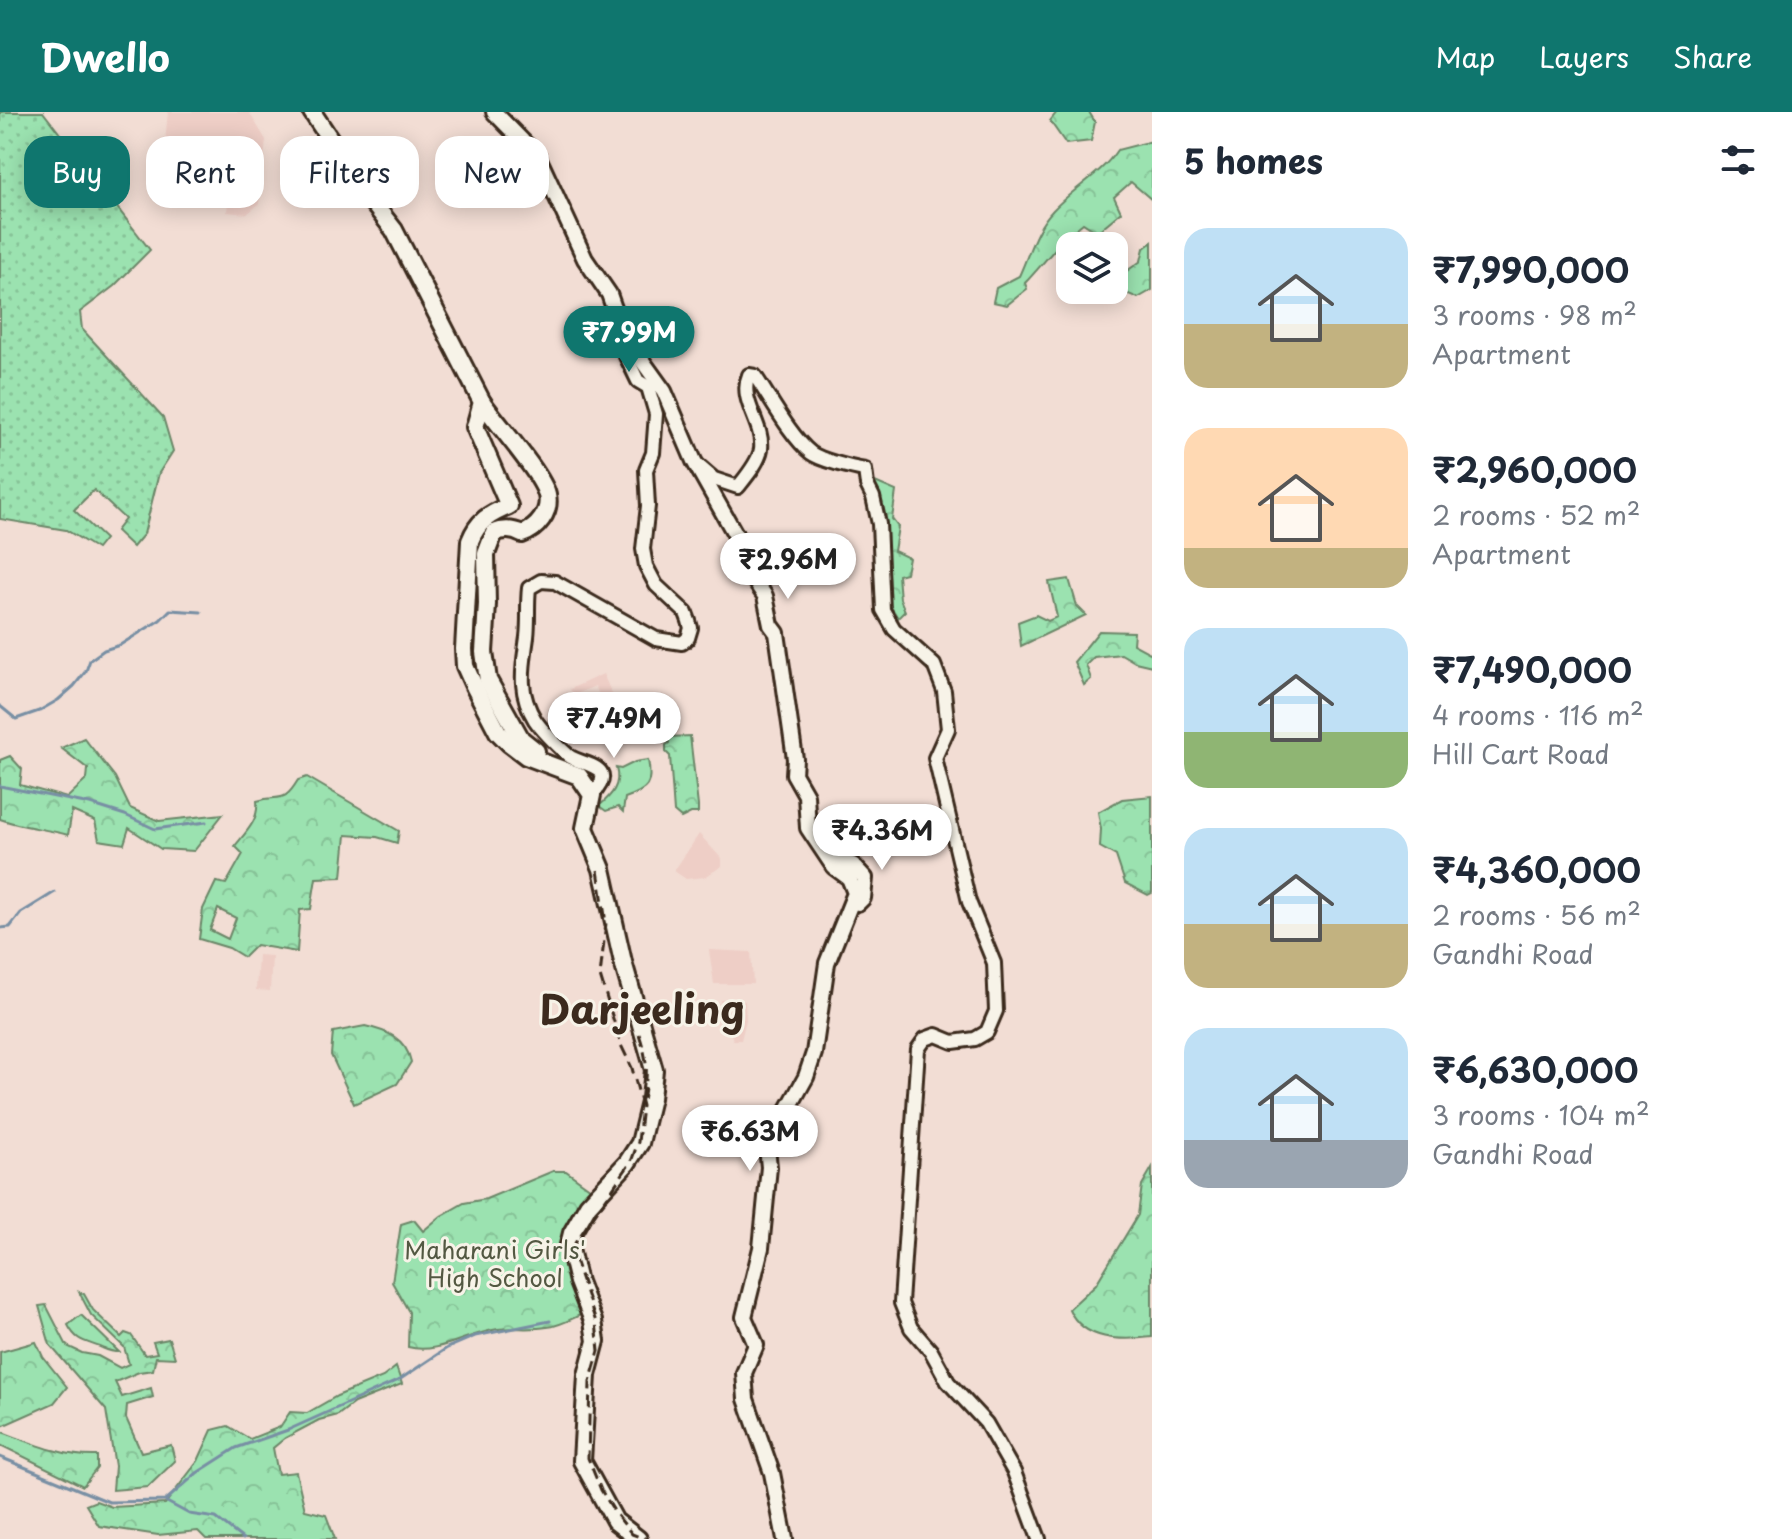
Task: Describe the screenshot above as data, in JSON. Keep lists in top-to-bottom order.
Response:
{
  "districts": ["Darjeeling"],
  "parks": ["Maharani Girls' High School"],
  "page": {
    "header": "Dwello",
    "nav": ["Map", "Layers", "Share"],
    "heading": "5 homes",
    "chip": [
      "Buy",
      "Rent",
      "Filters",
      "New"
    ],
    "list": [
      {
        "name": "₹7,990,000",
        "note": "3 rooms · 98 m² · Apartment"
      },
      {
        "name": "₹2,960,000",
        "note": "2 rooms · 52 m² · Apartment"
      },
      {
        "name": "₹7,490,000",
        "note": "4 rooms · 116 m² · Hill Cart Road"
      },
      {
        "name": "₹4,360,000",
        "note": "2 rooms · 56 m² · Gandhi Road"
      },
      {
        "name": "₹6,630,000",
        "note": "3 rooms · 104 m² · Gandhi Road"
      }
    ],
    "price": [
      "₹7.99M",
      "₹2.96M",
      "₹7.49M",
      "₹4.36M",
      "₹6.63M"
    ]
  }
}
